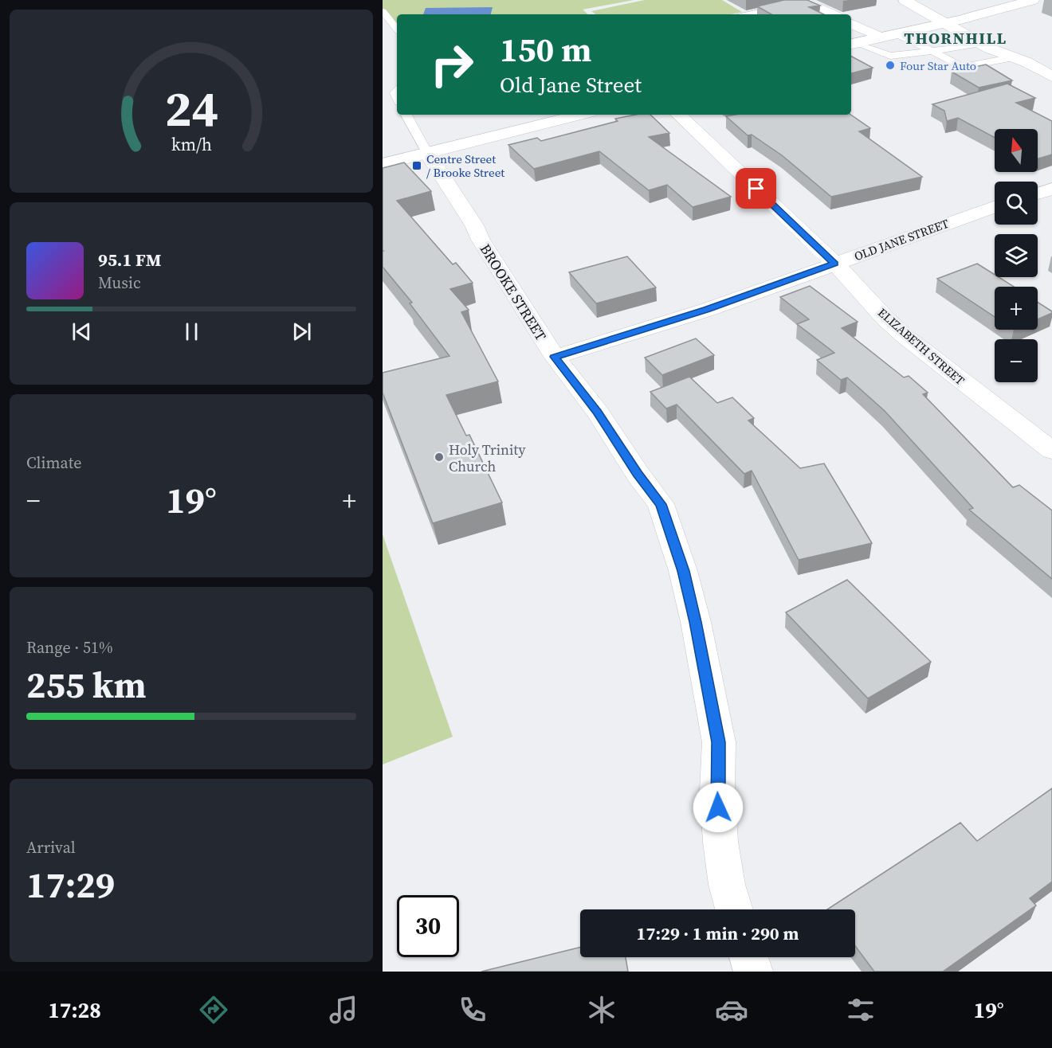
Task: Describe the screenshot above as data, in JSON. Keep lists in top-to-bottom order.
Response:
{
  "streets": {
    "street": ["OLD JANE STREET", "BROOKE STREET", "ELIZABETH STREET"]
  },
  "crossings": [
    ["OLD JANE STREET", "BROOKE STREET"],
    ["OLD JANE STREET", "ELIZABETH STREET"]
  ],
  "districts": ["THORNHILL"],
  "places": {
    "other": ["Four Star Auto", "Holy Trinity Church"],
    "transit": ["Centre Street / Brooke Street"]
  },
  "north": "top",
  "page": {
    "turn": ["150 m", "Old Jane Street"],
    "map_buttons": ["+", "−"],
    "song": ["95.1 FM", "Music"],
    "tile": [
      "Climate",
      ["Range · 51%", "255 km"],
      ["Arrival", "17:29"]
    ],
    "heat": ["−", "19°", "+"],
    "limit": "30",
    "trip": "17:29 · 1 min · 290 m",
    "tabs": ["17:28", "19°"],
    "gauge": ["24", "km/h"]
  }
}
